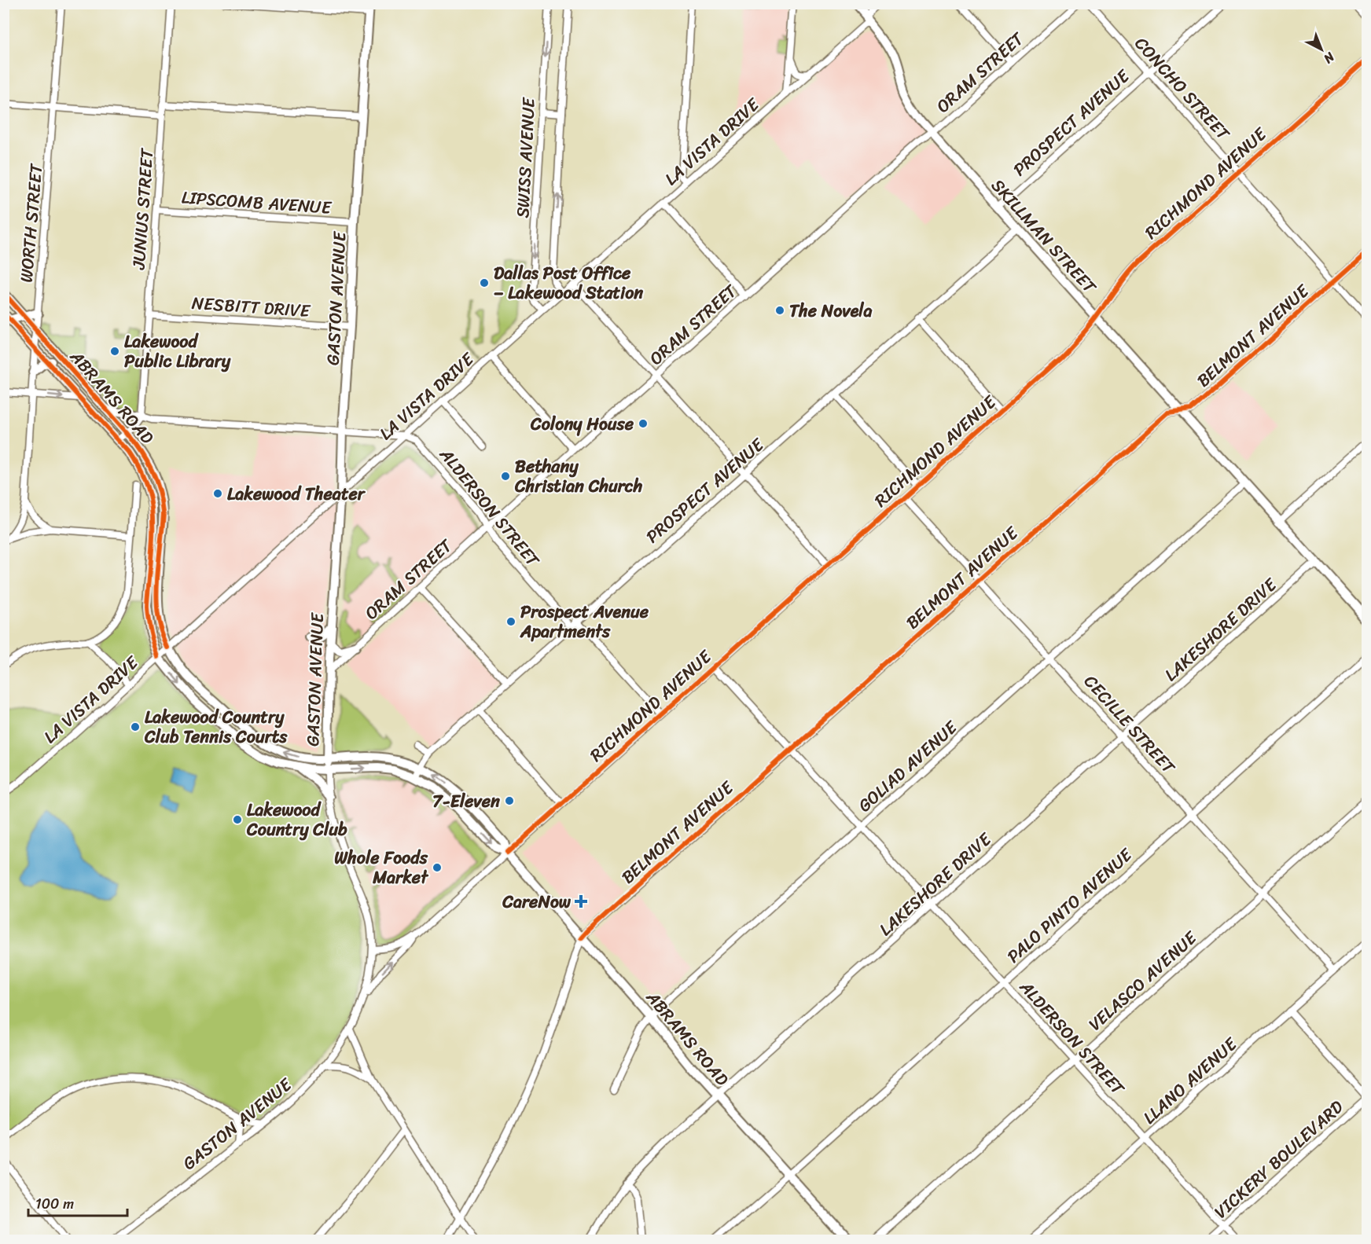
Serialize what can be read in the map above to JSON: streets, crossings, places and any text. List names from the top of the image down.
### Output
{
  "streets": {
    "main road": ["SKILLMAN STREET", "GASTON AVENUE", "ABRAMS ROAD"],
    "street": [
      "ORAM STREET",
      "CONCHO STREET",
      "PROSPECT AVENUE",
      "LA VISTA DRIVE",
      "SWISS AVENUE",
      "RICHMOND AVENUE",
      "LIPSCOMB AVENUE",
      "JUNIUS STREET",
      "WORTH STREET",
      "NESBITT DRIVE",
      "BELMONT AVENUE",
      "ALDERSON STREET",
      "LAKESHORE DRIVE",
      "CECILLE STREET",
      "GOLIAD AVENUE",
      "PALO PINTO AVENUE",
      "VELASCO AVENUE",
      "LLANO AVENUE",
      "VICKERY BOULEVARD"
    ]
  },
  "crossings": [
    ["ORAM STREET", "SKILLMAN STREET"],
    ["ORAM STREET", "GASTON AVENUE"],
    ["ORAM STREET", "ALDERSON STREET"],
    ["CONCHO STREET", "PROSPECT AVENUE"],
    ["CONCHO STREET", "RICHMOND AVENUE"],
    ["CONCHO STREET", "BELMONT AVENUE"],
    ["PROSPECT AVENUE", "SKILLMAN STREET"],
    ["PROSPECT AVENUE", "ABRAMS ROAD"],
    ["PROSPECT AVENUE", "ALDERSON STREET"],
    ["LA VISTA DRIVE", "SWISS AVENUE"],
    ["LA VISTA DRIVE", "SKILLMAN STREET"],
    ["LA VISTA DRIVE", "GASTON AVENUE"],
    ["LA VISTA DRIVE", "ABRAMS ROAD"],
    ["LA VISTA DRIVE", "ALDERSON STREET"],
    ["RICHMOND AVENUE", "SKILLMAN STREET"],
    ["RICHMOND AVENUE", "GASTON AVENUE"],
    ["RICHMOND AVENUE", "ABRAMS ROAD"],
    ["RICHMOND AVENUE", "ALDERSON STREET"],
    ["RICHMOND AVENUE", "CECILLE STREET"],
    ["LIPSCOMB AVENUE", "JUNIUS STREET"],
    ["LIPSCOMB AVENUE", "GASTON AVENUE"],
    ["JUNIUS STREET", "NESBITT DRIVE"],
    ["JUNIUS STREET", "ALDERSON STREET"],
    ["WORTH STREET", "ABRAMS ROAD"],
    ["SKILLMAN STREET", "BELMONT AVENUE"],
    ["SKILLMAN STREET", "LAKESHORE DRIVE"],
    ["SKILLMAN STREET", "GOLIAD AVENUE"],
    ["GASTON AVENUE", "NESBITT DRIVE"],
    ["GASTON AVENUE", "ABRAMS ROAD"],
    ["GASTON AVENUE", "ALDERSON STREET"],
    ["BELMONT AVENUE", "ABRAMS ROAD"],
    ["BELMONT AVENUE", "ALDERSON STREET"],
    ["BELMONT AVENUE", "CECILLE STREET"],
    ["ABRAMS ROAD", "LAKESHORE DRIVE"],
    ["ABRAMS ROAD", "GOLIAD AVENUE"],
    ["ABRAMS ROAD", "PALO PINTO AVENUE"],
    ["ALDERSON STREET", "LAKESHORE DRIVE"],
    ["ALDERSON STREET", "GOLIAD AVENUE"],
    ["ALDERSON STREET", "PALO PINTO AVENUE"],
    ["ALDERSON STREET", "VELASCO AVENUE"],
    ["ALDERSON STREET", "LLANO AVENUE"],
    ["ALDERSON STREET", "VICKERY BOULEVARD"],
    ["LAKESHORE DRIVE", "CECILLE STREET"],
    ["CECILLE STREET", "GOLIAD AVENUE"],
    ["CECILLE STREET", "PALO PINTO AVENUE"],
    ["CECILLE STREET", "VELASCO AVENUE"],
    ["CECILLE STREET", "LLANO AVENUE"]
  ],
  "places": {
    "other": [
      "Dallas Post Office – Lakewood Station",
      "The Novela",
      "Lakewood Public Library",
      "Colony House",
      "Bethany Christian Church",
      "Lakewood Theater",
      "Prospect Avenue Apartments",
      "Lakewood Country Club Tennis Courts",
      "7-Eleven",
      "Lakewood Country Club",
      "Whole Foods Market"
    ],
    "health": ["CareNow"]
  },
  "scale_bar": "100 m",
  "north": "bottom right"
}
